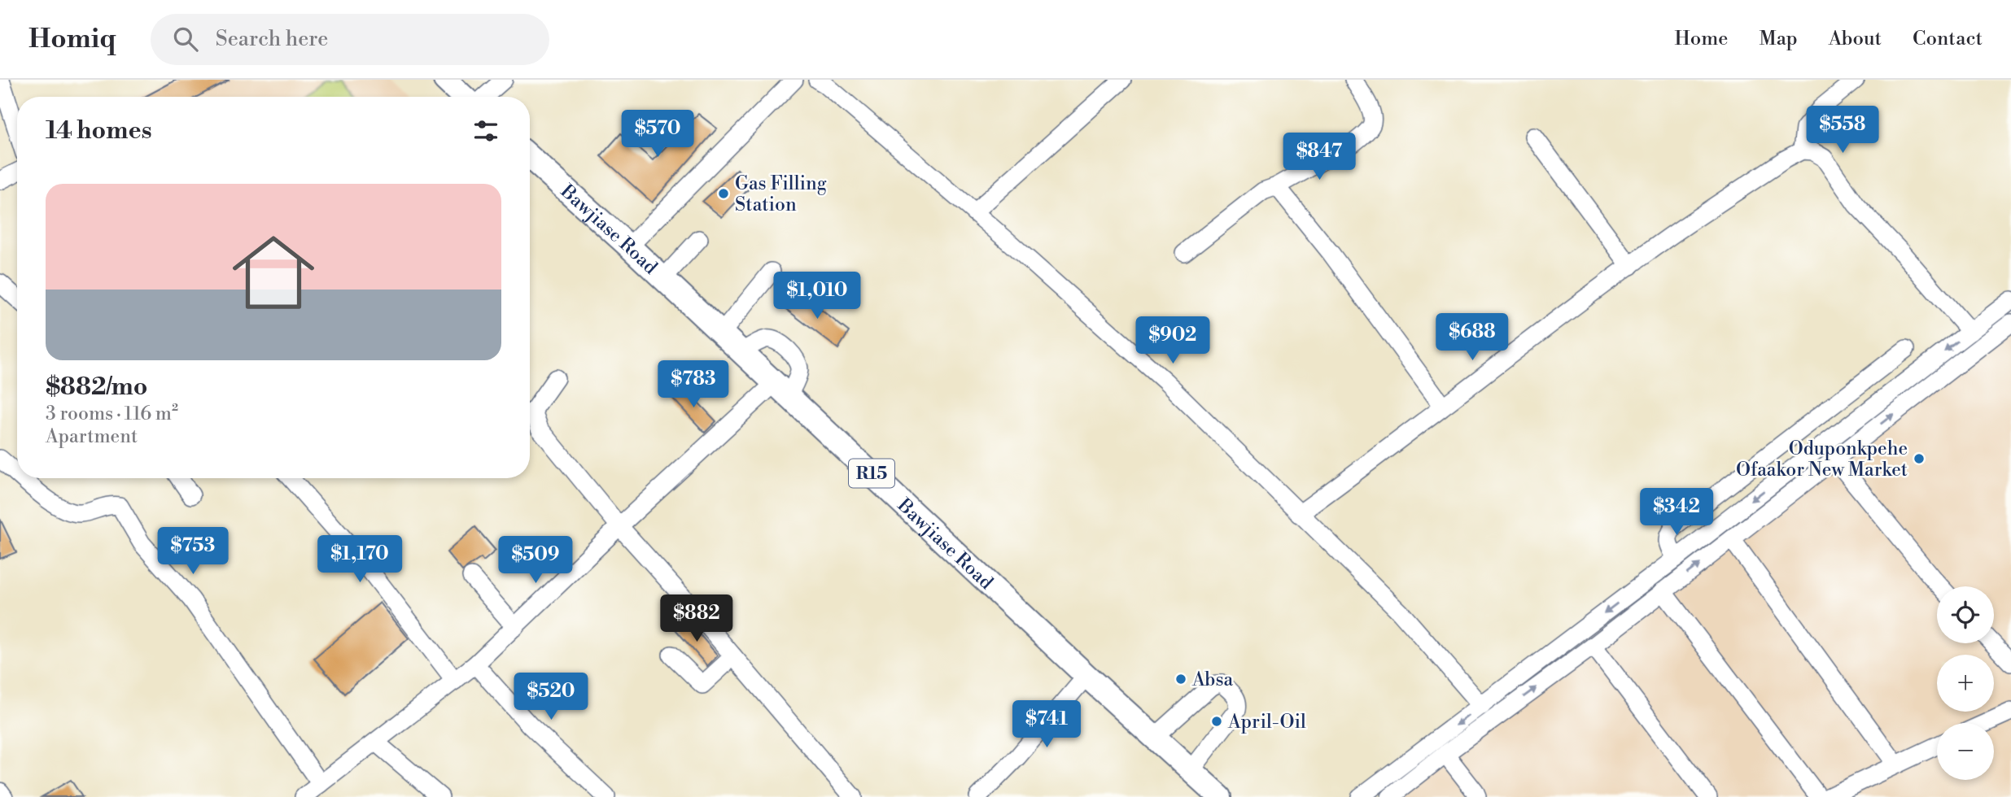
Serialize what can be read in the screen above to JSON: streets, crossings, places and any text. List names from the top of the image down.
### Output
{
  "streets": {
    "main road": ["Bawjiase Road", "R15"]
  },
  "places": [
    "Gas Filling Station",
    "Oduponkpehe Ofaakor New Market",
    "Absa",
    "April-Oil"
  ],
  "page": {
    "header": "Homiq",
    "search": "Search here",
    "nav": [
      "Home",
      "Map",
      "About",
      "Contact"
    ],
    "heading": "14 homes",
    "price": [
      "$558",
      "$570",
      "$847",
      "$1,010",
      "$688",
      "$902",
      "$783",
      "$342",
      "$753",
      "$1,170",
      "$509",
      "$882",
      "$520",
      "$741"
    ],
    "list": [
      {
        "name": "$882/mo",
        "note": "3 rooms · 116 m² · Apartment"
      }
    ],
    "map_buttons": ["+", "−"]
  }
}
